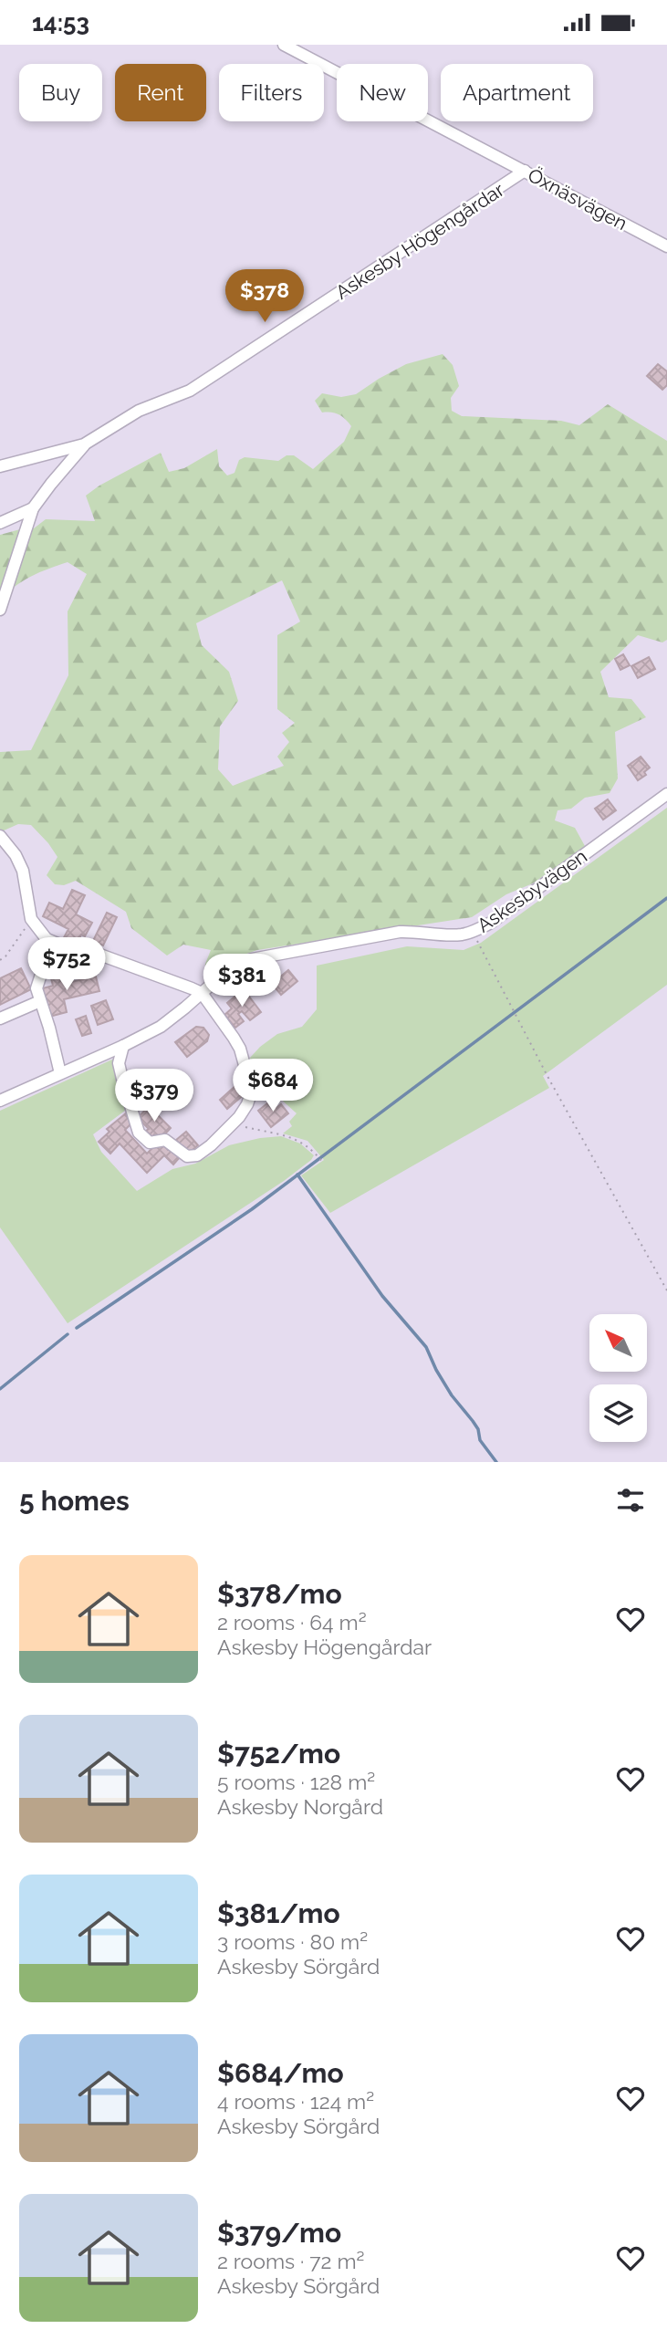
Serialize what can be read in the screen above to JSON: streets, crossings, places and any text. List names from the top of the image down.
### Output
{
  "streets": {
    "street": ["Öxnäsvägen", "Askesby Högengårdar", "Askesbyvägen"]
  },
  "crossings": [
    ["Öxnäsvägen", "Askesby Högengårdar"]
  ],
  "north": "top left",
  "page": {
    "status": "14:53",
    "chip": [
      "Buy",
      "Rent",
      "Filters",
      "New",
      "Apartment"
    ],
    "price": [
      "$378",
      "$752",
      "$381",
      "$684",
      "$379"
    ],
    "heading": "5 homes",
    "list": [
      {
        "name": "$378/mo",
        "note": "2 rooms · 64 m² · Askesby Högengårdar"
      },
      {
        "name": "$752/mo",
        "note": "5 rooms · 128 m² · Askesby Norgård"
      },
      {
        "name": "$381/mo",
        "note": "3 rooms · 80 m² · Askesby Sörgård"
      },
      {
        "name": "$684/mo",
        "note": "4 rooms · 124 m² · Askesby Sörgård"
      },
      {
        "name": "$379/mo",
        "note": "2 rooms · 72 m² · Askesby Sörgård"
      }
    ]
  }
}
